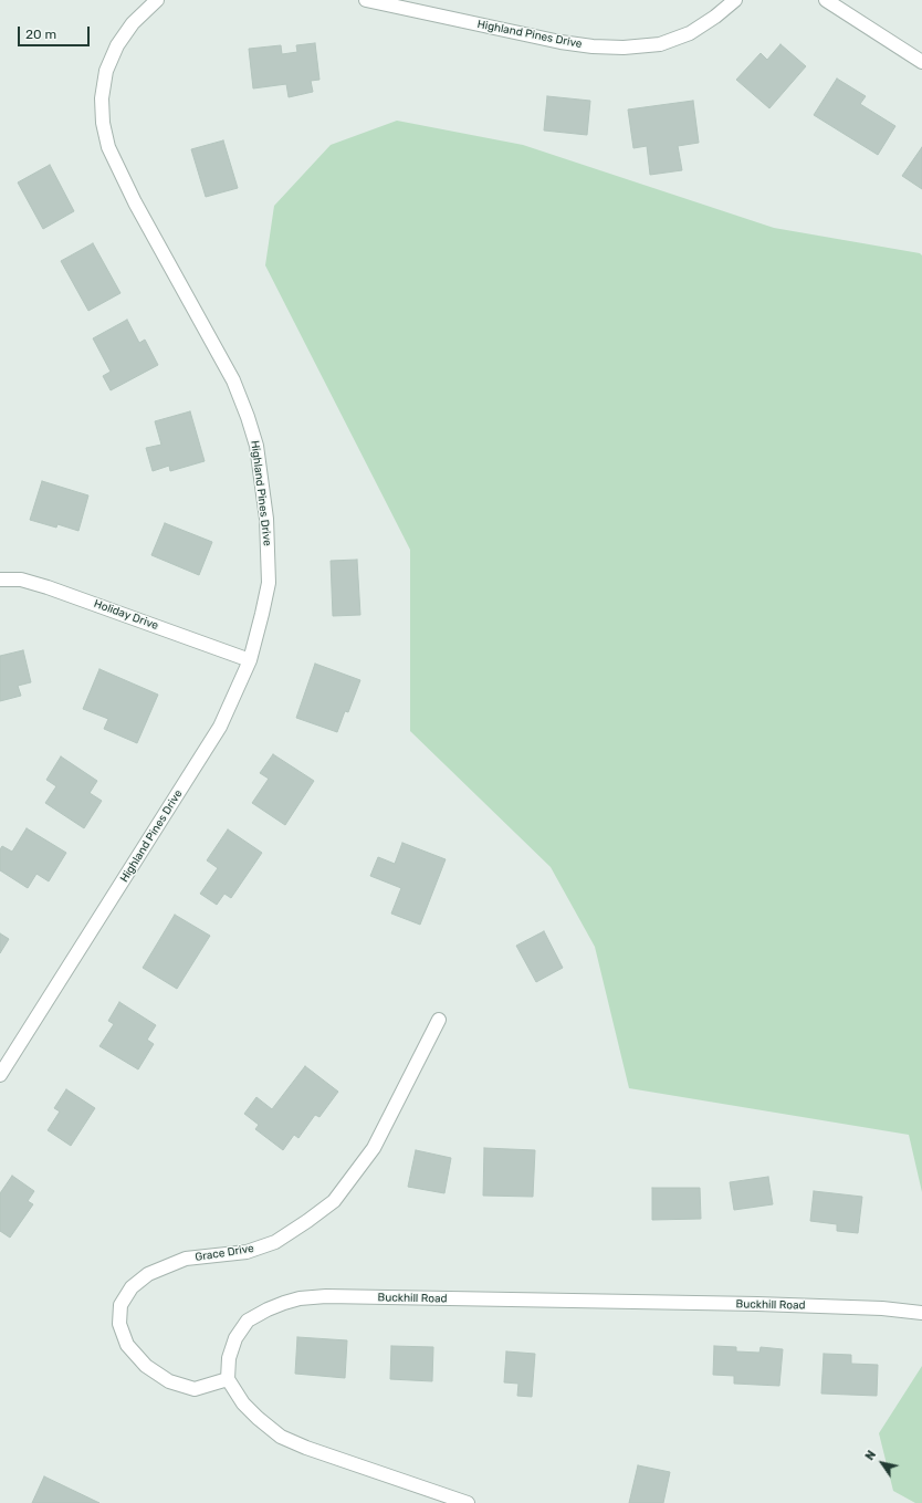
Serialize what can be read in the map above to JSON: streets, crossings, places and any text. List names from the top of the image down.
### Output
{
  "streets": {
    "street": [
      "Highland Pines Drive",
      "Holiday Drive",
      "Grace Drive",
      "Buckhill Road"
    ]
  },
  "crossings": [
    ["Highland Pines Drive", "Holiday Drive"],
    ["Grace Drive", "Buckhill Road"]
  ],
  "scale_bar": "20 m",
  "north": "top left"
}
